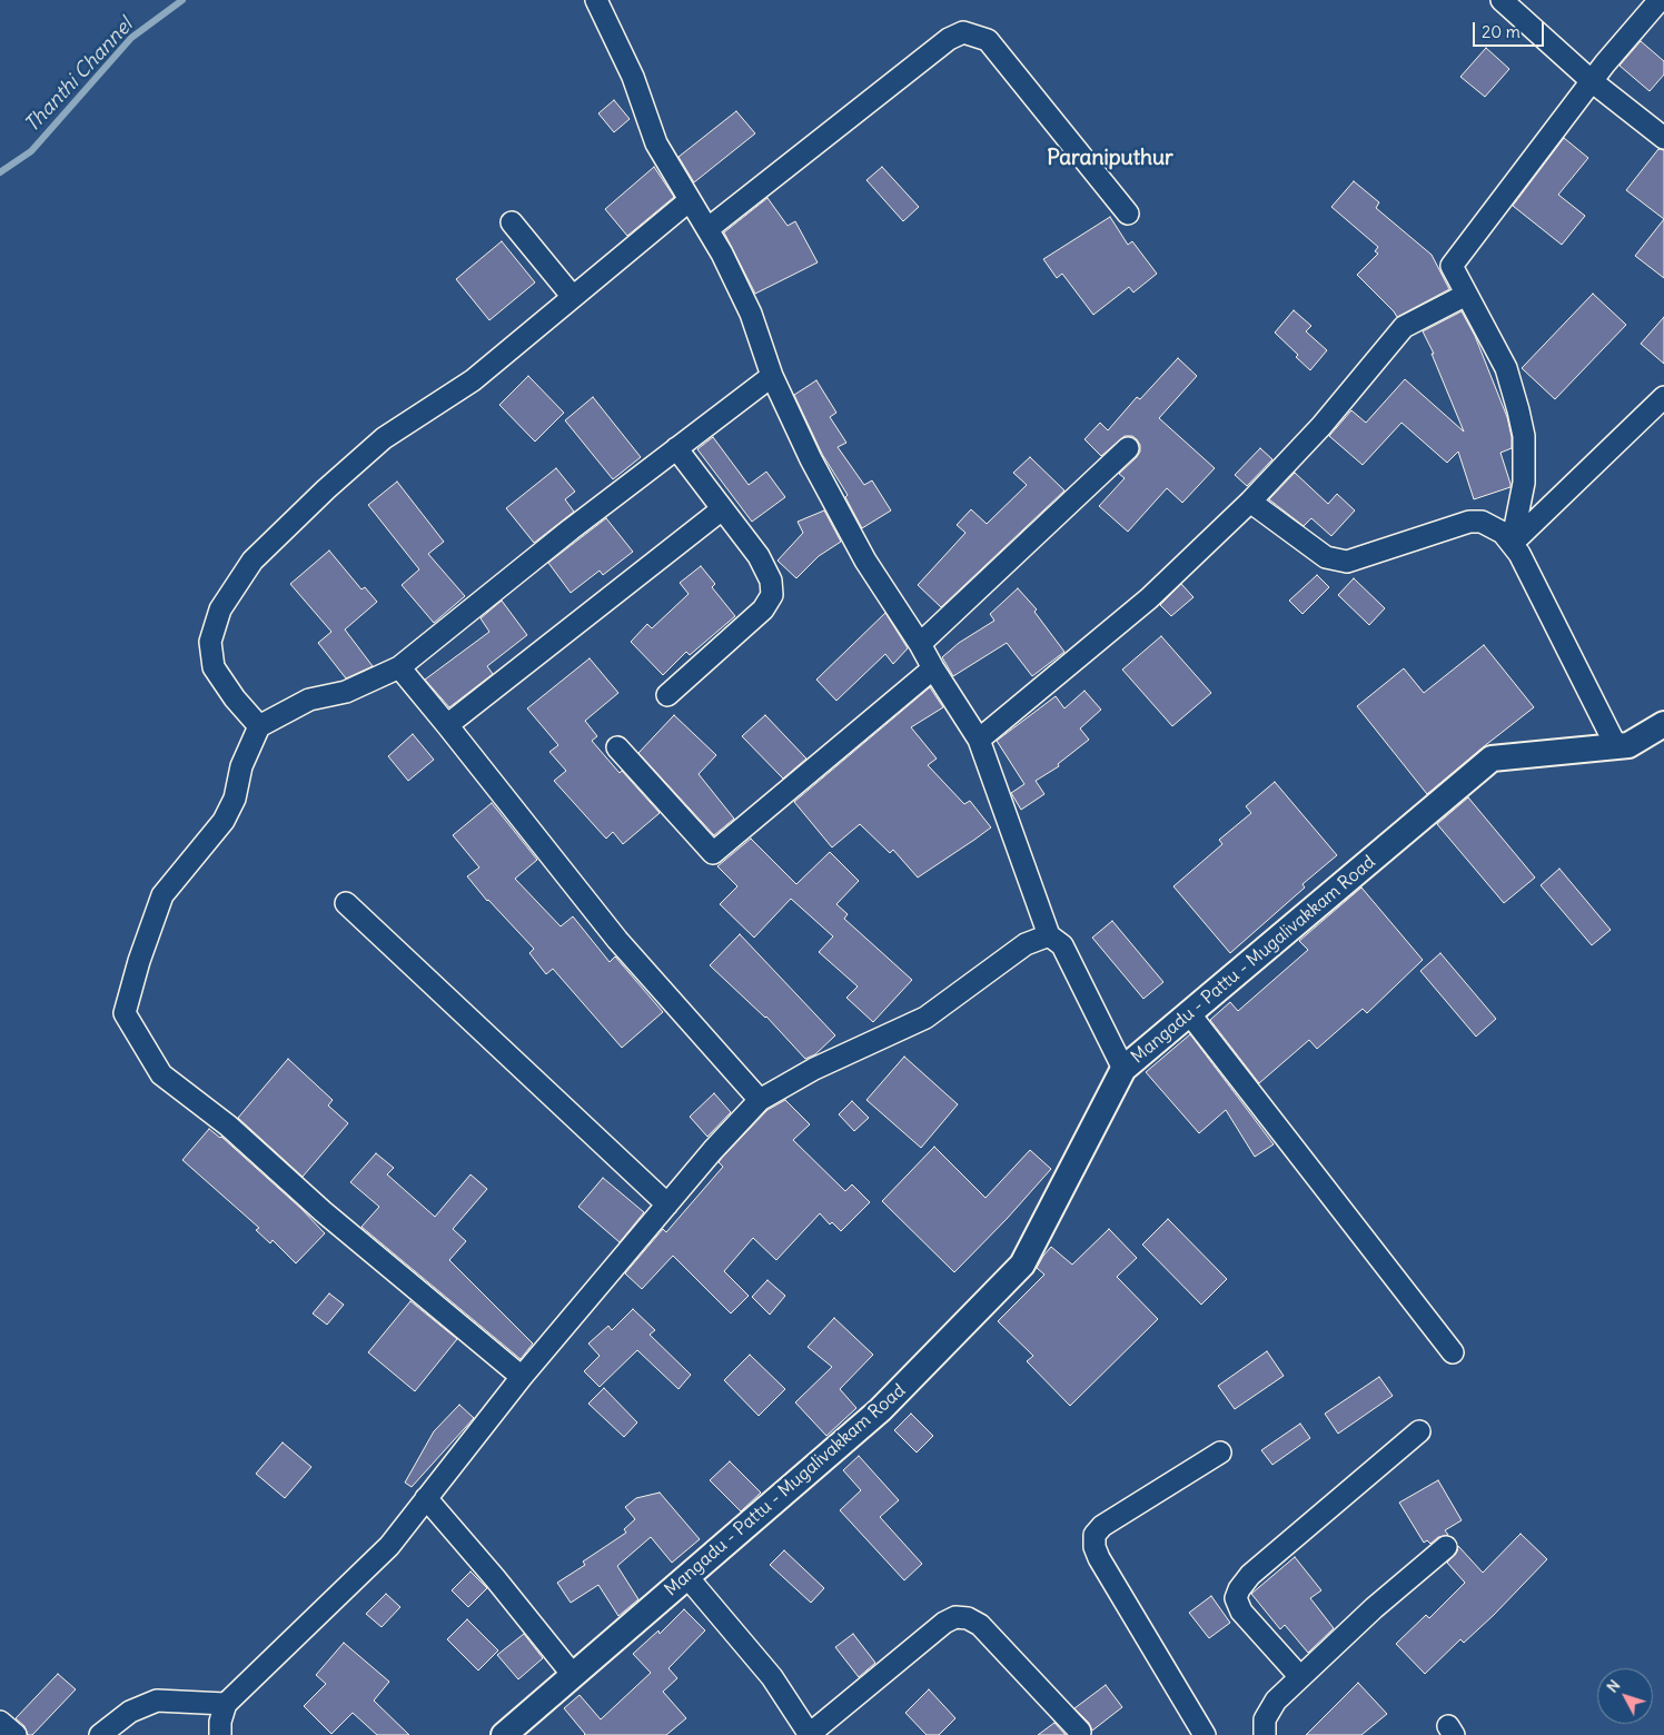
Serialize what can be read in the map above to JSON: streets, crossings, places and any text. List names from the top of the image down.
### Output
{
  "streets": {
    "street": ["Mangadu - Pattu - Mugalivakkam Road"]
  },
  "districts": ["Paraniputhur"],
  "water": ["Thanthi Channel"],
  "scale_bar": "20 m",
  "north": "top left"
}
